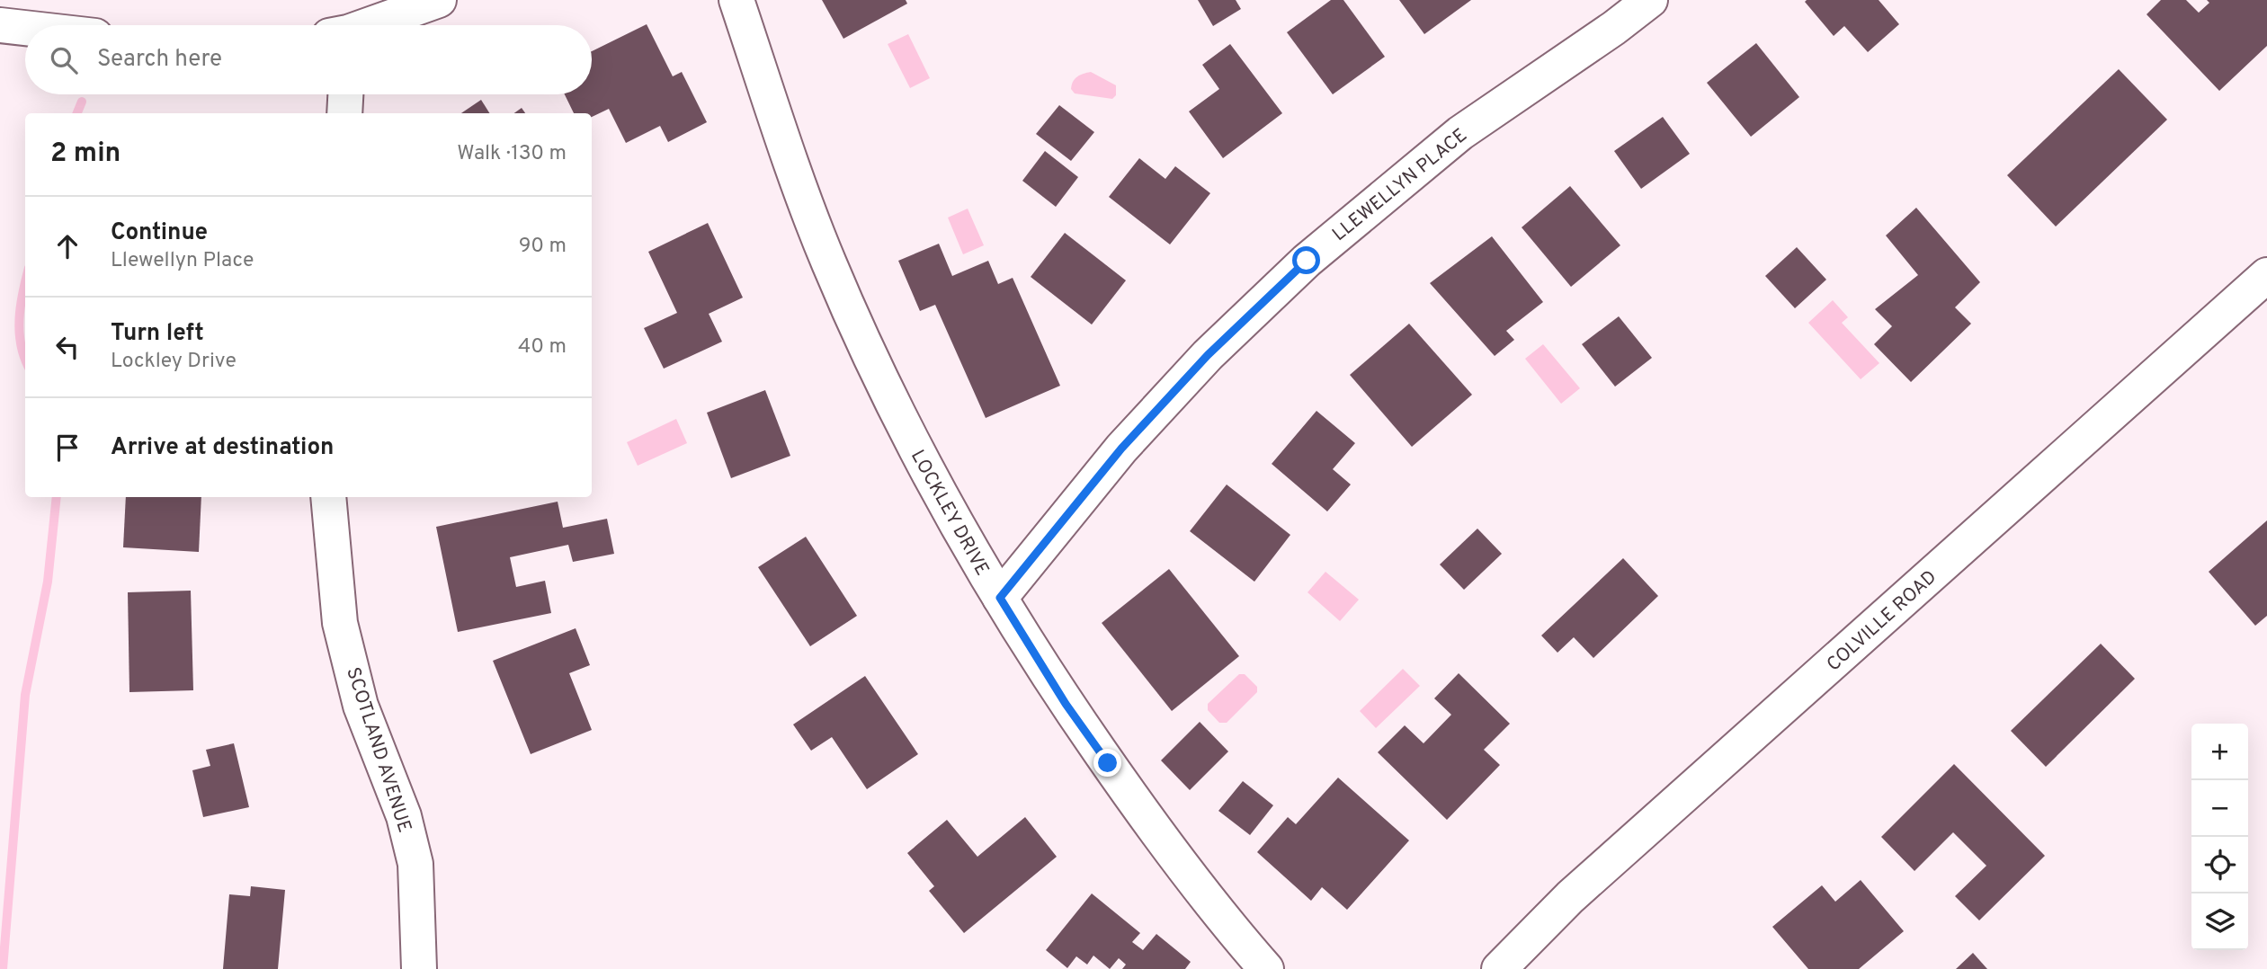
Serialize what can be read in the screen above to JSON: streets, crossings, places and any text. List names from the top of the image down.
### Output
{
  "streets": {
    "street": [
      "LLEWELLYN PLACE",
      "LOCKLEY DRIVE",
      "COLVILLE ROAD",
      "SCOTLAND AVENUE"
    ]
  },
  "crossings": [
    ["LLEWELLYN PLACE", "LOCKLEY DRIVE"]
  ],
  "page": {
    "search": "Search here",
    "heading": ["2 min", "Walk · 130 m"],
    "list": [
      ["Continue", "Llewellyn Place", "90 m"],
      ["Turn left", "Lockley Drive", "40 m"],
      "Arrive at destination"
    ],
    "map_buttons": ["+", "−"]
  }
}
